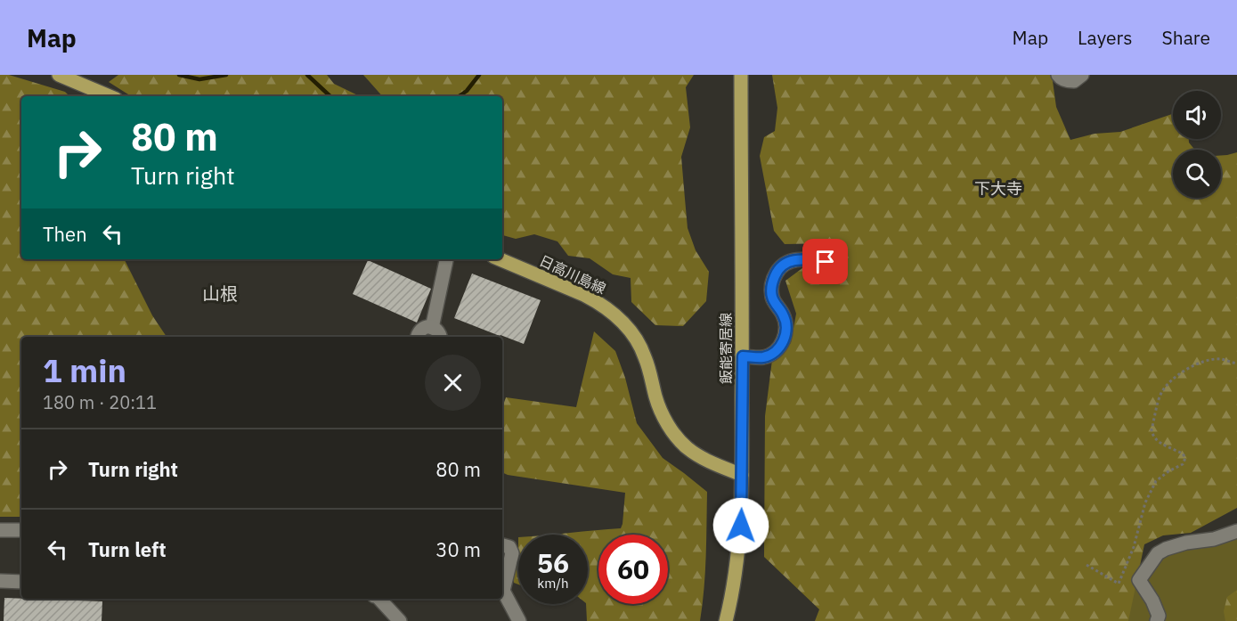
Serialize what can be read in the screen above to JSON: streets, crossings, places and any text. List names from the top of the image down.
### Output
{
  "streets": {
    "main road": ["日高川島線", "飯能寄居線"]
  },
  "crossings": [
    ["日高川島線", "飯能寄居線"]
  ],
  "districts": ["下大寺", "山根"],
  "page": {
    "header": "Map",
    "nav": ["Map", "Layers", "Share"],
    "turn": ["80 m", "Turn right"],
    "then": "Then",
    "heading": ["1 min", "180 m · 20:11"],
    "list": [
      {
        "name": "Turn right",
        "value": "80 m"
      },
      {
        "name": "Turn left",
        "value": "30 m"
      }
    ],
    "speed": "56 km/h",
    "limit": "60"
  }
}
